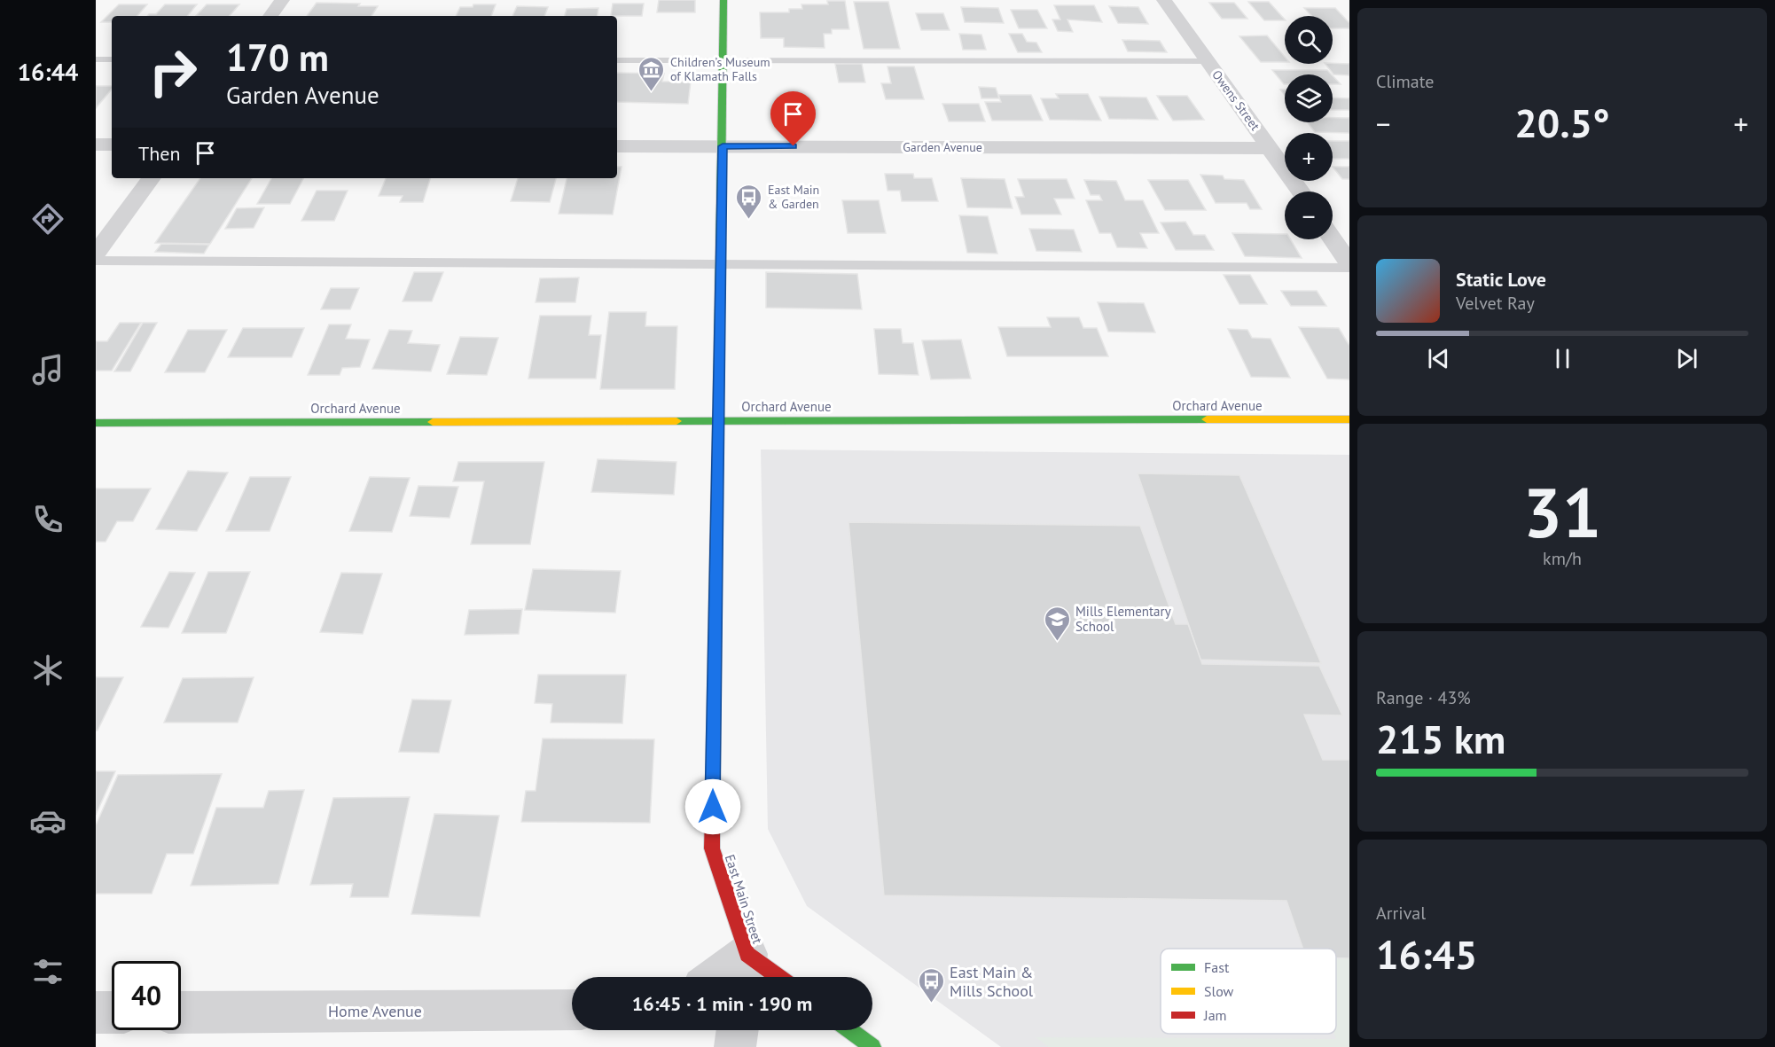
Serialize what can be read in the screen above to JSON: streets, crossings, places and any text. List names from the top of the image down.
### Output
{
  "streets": {
    "street": [
      "Owens Street",
      "Garden Avenue",
      "Orchard Avenue",
      "East Main Street",
      "Home Avenue"
    ]
  },
  "crossings": [
    ["Owens Street", "Garden Avenue"],
    ["Garden Avenue", "East Main Street"],
    ["Orchard Avenue", "East Main Street"]
  ],
  "places": {
    "museum": ["Children’s Museum of Klamath Falls"],
    "bus stop": ["East Main & Garden", "East Main & Mills School"],
    "school or university": ["Mills Elementary School"]
  },
  "legend": ["Fast", "Slow", "Jam"],
  "page": {
    "tabs": "16:44",
    "tile": [
      "Climate",
      ["31", "km/h"],
      ["Range · 43%", "215 km"],
      ["Arrival", "16:45"]
    ],
    "map_buttons": ["+", "−"],
    "turn": ["170 m", "Garden Avenue"],
    "heat": ["−", "20.5°", "+"],
    "then": "Then",
    "song": ["Static Love", "Velvet Ray"],
    "limit": "40",
    "trip": "16:45 · 1 min · 190 m"
  }
}
